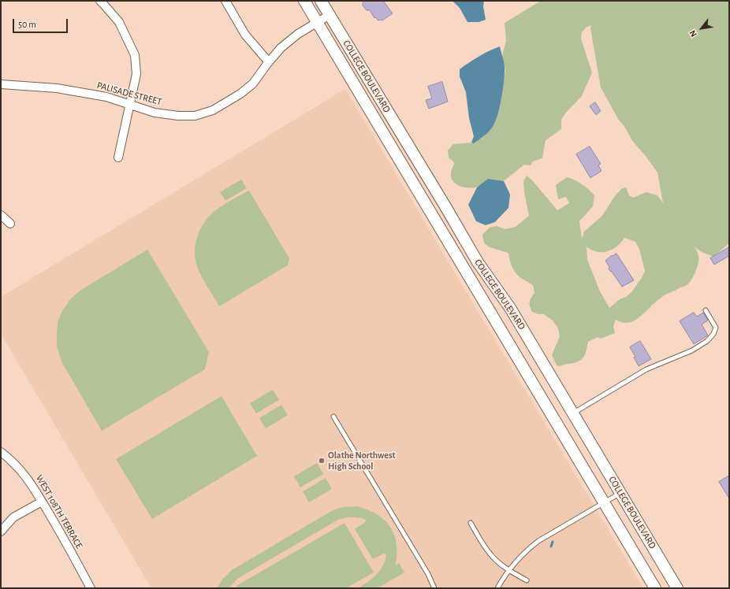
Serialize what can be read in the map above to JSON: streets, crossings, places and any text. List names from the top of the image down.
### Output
{
  "streets": {
    "main road": ["COLLEGE BOULEVARD"],
    "street": ["PALISADE STREET", "WEST 108TH TERRACE"]
  },
  "crossings": [
    ["COLLEGE BOULEVARD", "PALISADE STREET"]
  ],
  "places": ["Olathe Northwest High School"],
  "scale_bar": "50 m",
  "north": "bottom left"
}
